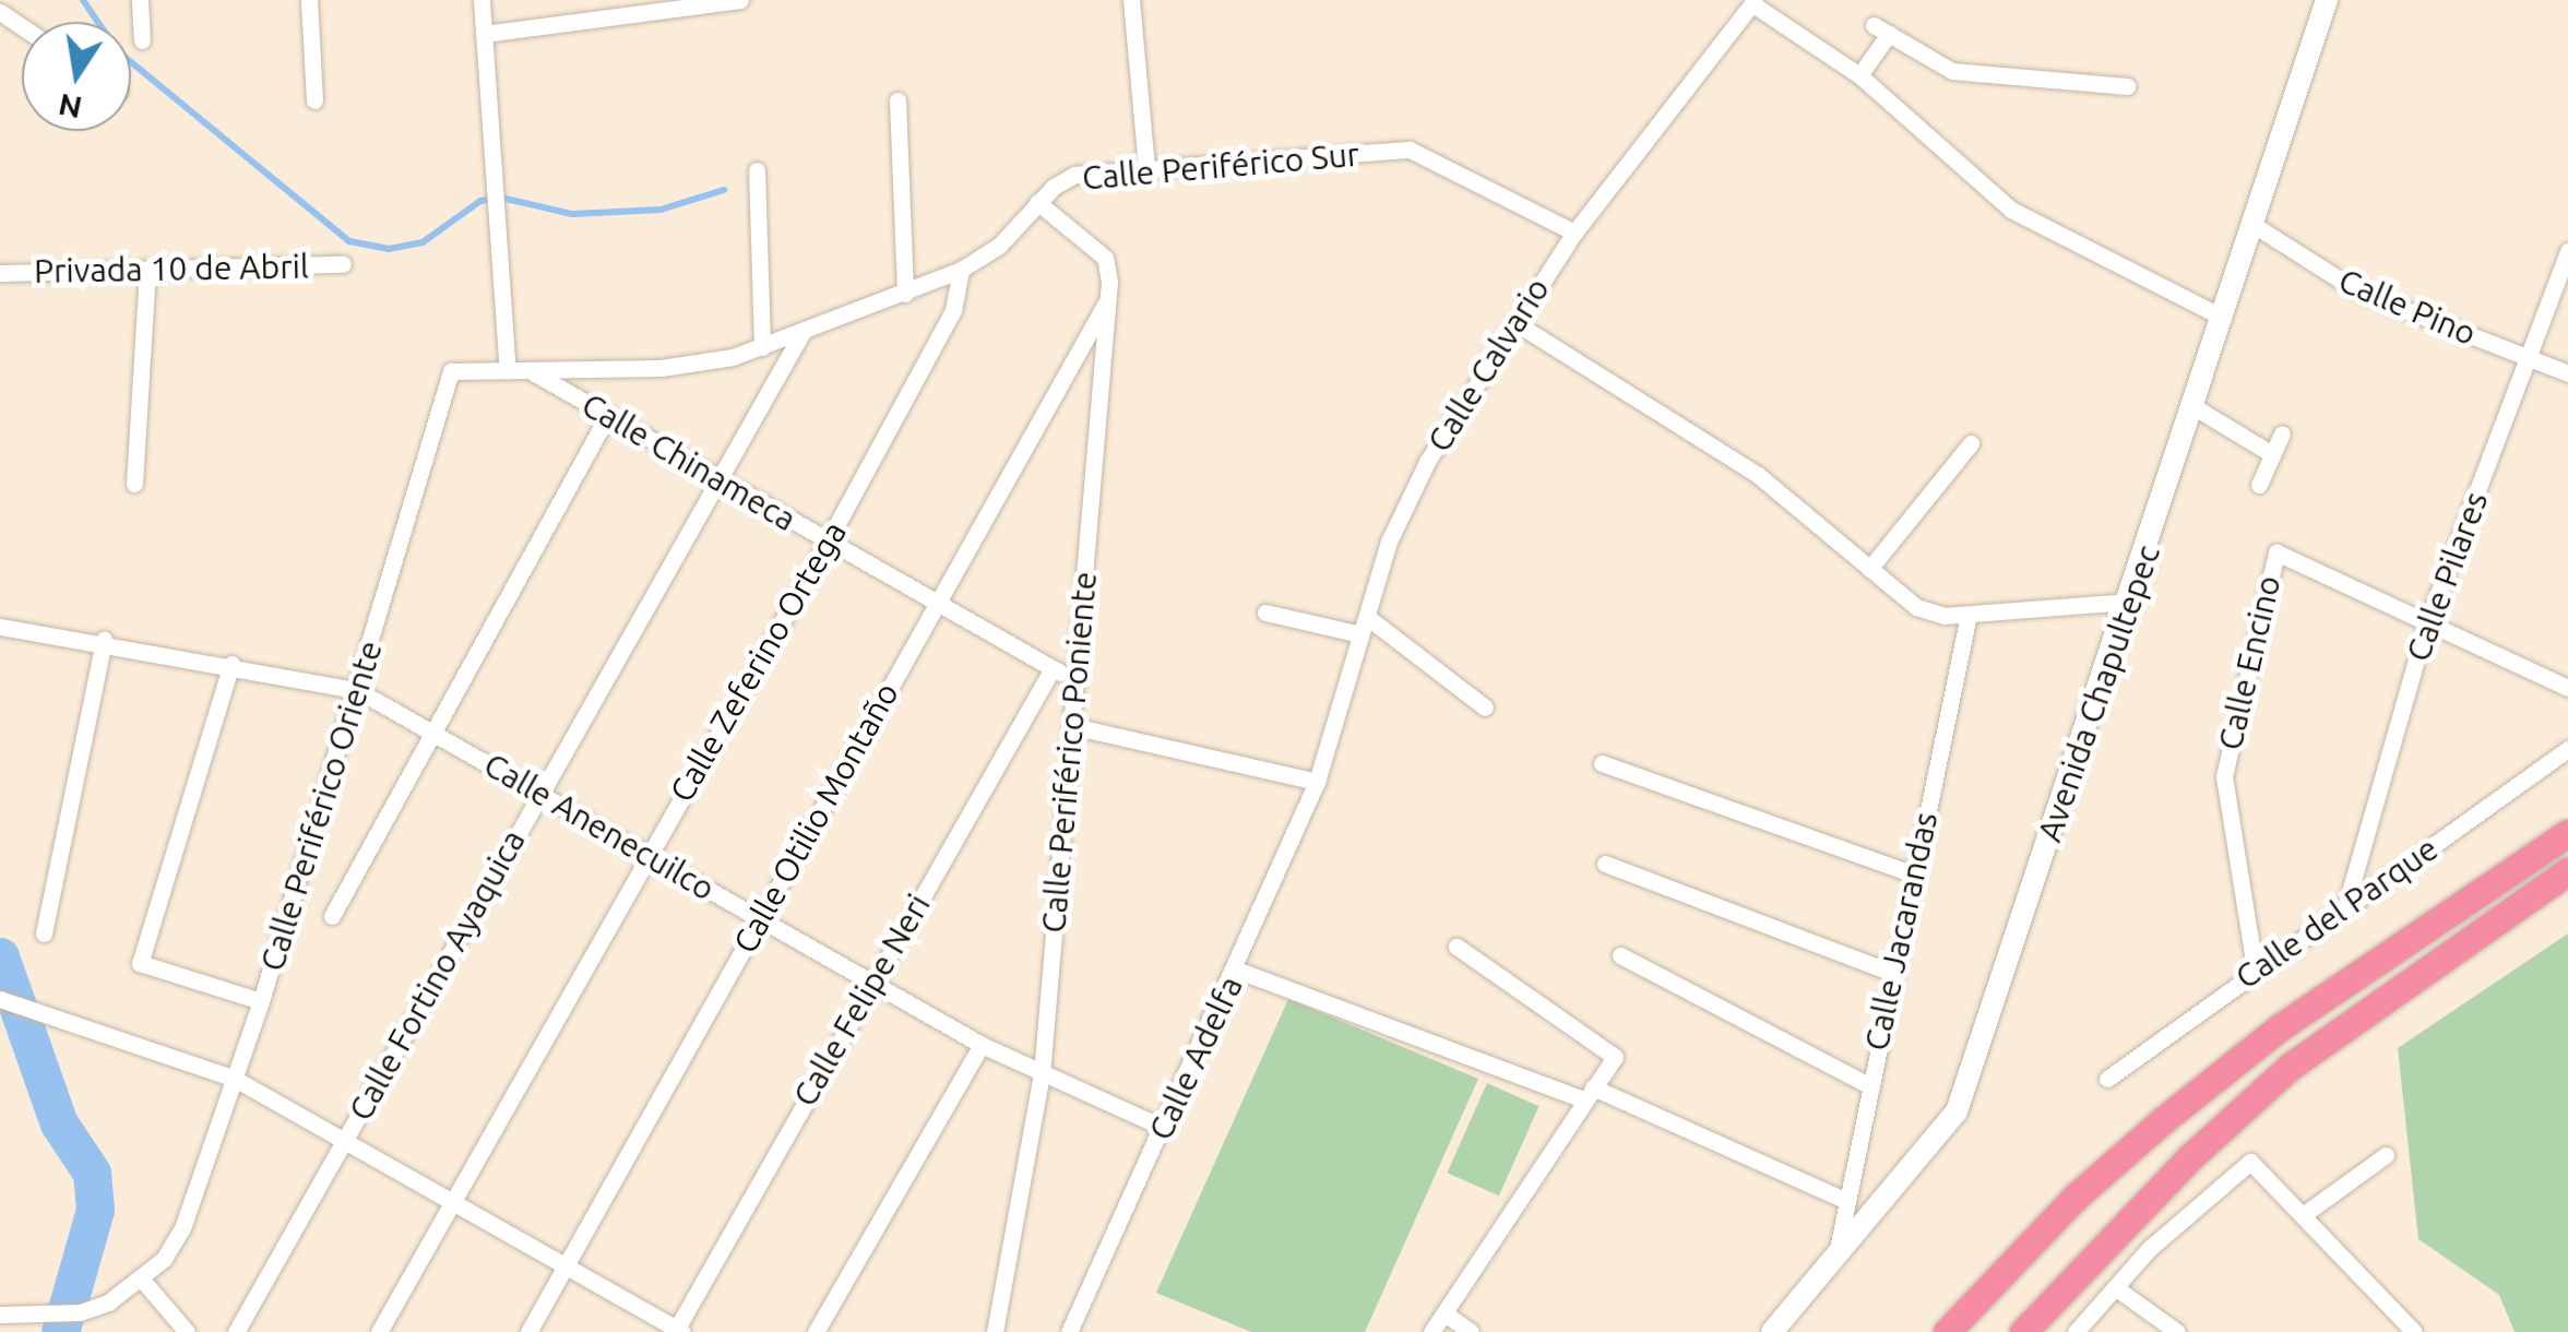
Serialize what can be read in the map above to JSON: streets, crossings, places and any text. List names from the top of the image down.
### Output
{
  "streets": {
    "street": [
      "Calle Periférico Sur",
      "Privada 10 de Abril",
      "Calle Pino",
      "Calle Calvario",
      "Calle Chinameca",
      "Calle Pilares",
      "Calle Zeferino Ortega",
      "Calle Encino",
      "Avenida Chapultepec",
      "Calle Periférico Poniente",
      "Calle Periférico Oriente",
      "Calle Otilio Montaño",
      "Calle Anenecuilco",
      "Calle del Parque",
      "Calle Jacarandas",
      "Calle Fortino Ayaquica",
      "Calle Felipe Neri",
      "Calle Adelfa"
    ]
  },
  "crossings": [
    ["Calle Periférico Sur", "Calle Calvario"],
    ["Calle Periférico Sur", "Calle Chinameca"],
    ["Calle Periférico Sur", "Calle Zeferino Ortega"],
    ["Calle Periférico Sur", "Calle Periférico Poniente"],
    ["Calle Periférico Sur", "Calle Periférico Oriente"],
    ["Calle Periférico Sur", "Calle Fortino Ayaquica"],
    ["Calle Pino", "Calle Pilares"],
    ["Calle Pino", "Avenida Chapultepec"],
    ["Calle Calvario", "Calle Adelfa"],
    ["Calle Chinameca", "Calle Zeferino Ortega"],
    ["Calle Chinameca", "Calle Periférico Poniente"],
    ["Calle Chinameca", "Calle Otilio Montaño"],
    ["Calle Chinameca", "Calle Fortino Ayaquica"],
    ["Calle Chinameca", "Calle Felipe Neri"],
    ["Calle Pilares", "Calle Encino"],
    ["Calle Pilares", "Calle del Parque"],
    ["Calle Zeferino Ortega", "Calle Anenecuilco"],
    ["Calle Encino", "Calle del Parque"],
    ["Avenida Chapultepec", "Calle Jacarandas"],
    ["Calle Periférico Poniente", "Calle Otilio Montaño"],
    ["Calle Periférico Poniente", "Calle Anenecuilco"],
    ["Calle Periférico Oriente", "Calle Anenecuilco"],
    ["Calle Otilio Montaño", "Calle Anenecuilco"],
    ["Calle Anenecuilco", "Calle Fortino Ayaquica"],
    ["Calle Anenecuilco", "Calle Felipe Neri"],
    ["Calle Anenecuilco", "Calle Adelfa"]
  ],
  "north": "bottom"
}
